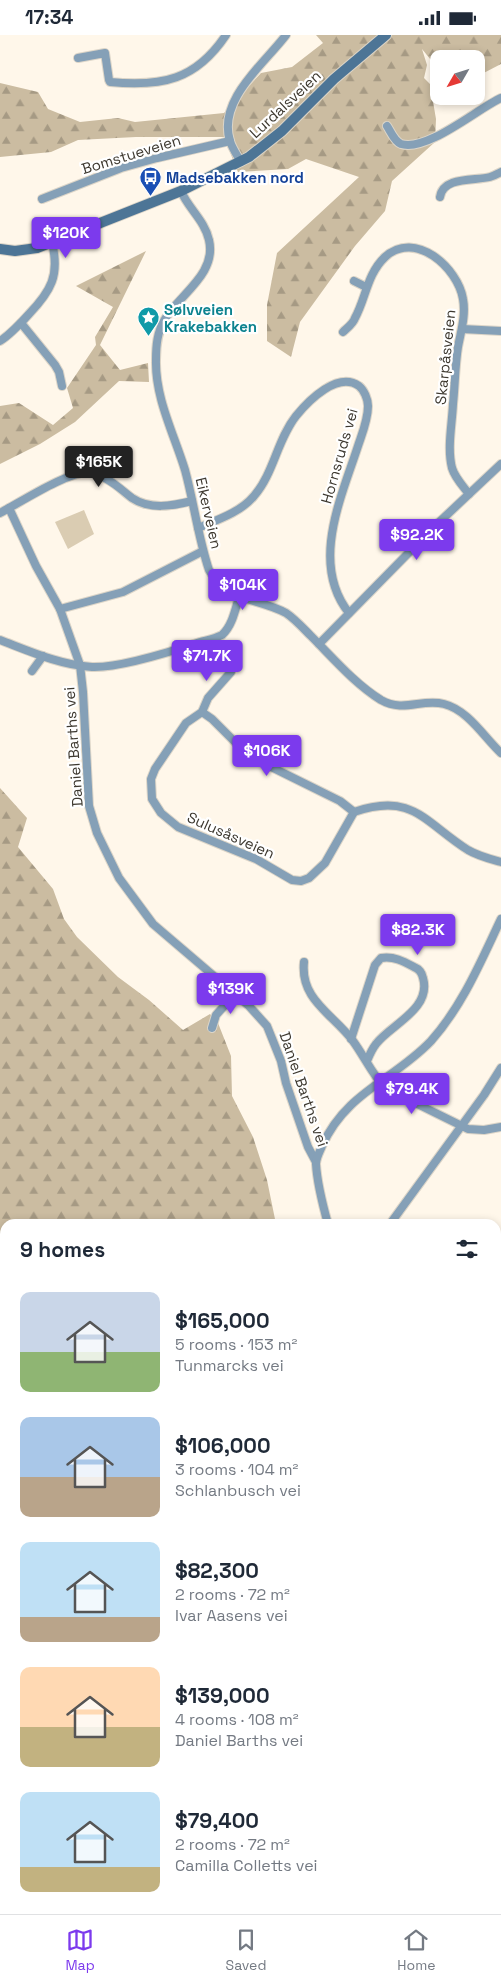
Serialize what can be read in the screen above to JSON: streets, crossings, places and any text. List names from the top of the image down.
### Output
{
  "streets": {
    "main road": ["Lurdalsveien"],
    "street": [
      "Bomstueveien",
      "Skarpåsveien",
      "Hornsruds vei",
      "Eikerveien",
      "Daniel Barths vei",
      "Sulusåsveien"
    ]
  },
  "crossings": [
    ["Lurdalsveien", "Eikerveien"],
    ["Hornsruds vei", "Eikerveien"]
  ],
  "places": {
    "bus stop": ["Madsebakken nord"],
    "place": ["Sølvveien Krakebakken"]
  },
  "north": "bottom left",
  "page": {
    "status": "17:34",
    "price": [
      "$120K",
      "$165K",
      "$92.2K",
      "$104K",
      "$71.7K",
      "$106K",
      "$82.3K",
      "$139K",
      "$79.4K"
    ],
    "heading": "9 homes",
    "list": [
      {
        "name": "$165,000",
        "note": "5 rooms · 153 m² · Tunmarcks vei"
      },
      {
        "name": "$106,000",
        "note": "3 rooms · 104 m² · Schlanbusch vei"
      },
      {
        "name": "$82,300",
        "note": "2 rooms · 72 m² · Ivar Aasens vei"
      },
      {
        "name": "$139,000",
        "note": "4 rooms · 108 m² · Daniel Barths vei"
      },
      {
        "name": "$79,400",
        "note": "2 rooms · 72 m² · Camilla Colletts vei"
      }
    ],
    "tabs": ["Map", "Saved", "Home"]
  }
}
